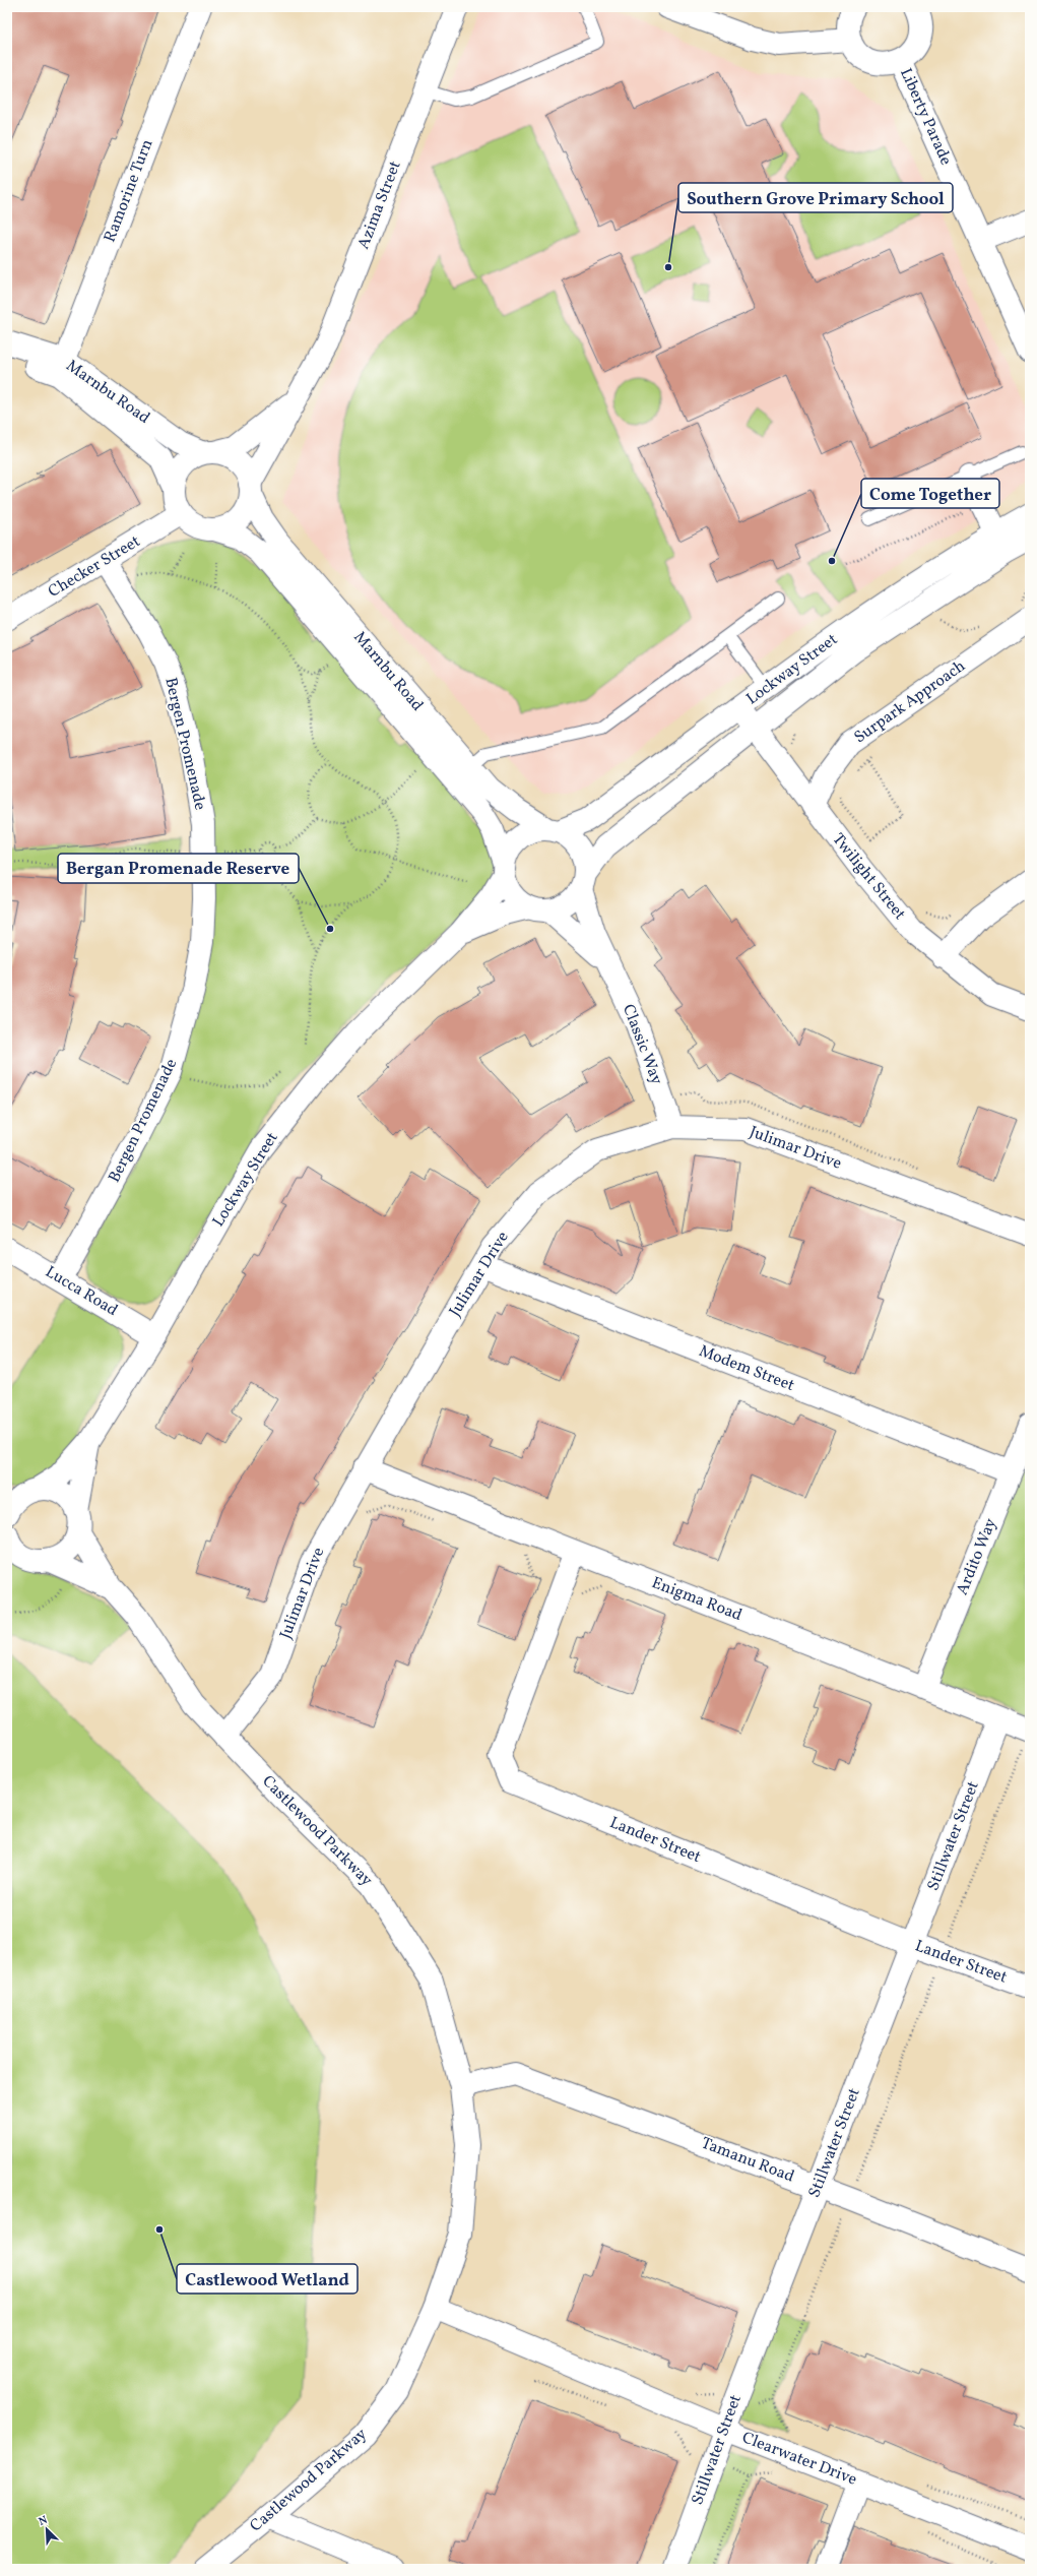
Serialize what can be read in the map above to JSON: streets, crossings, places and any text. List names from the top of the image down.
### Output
{
  "streets": {
    "street": [
      "Liberty Parade",
      "Ramorine Turn",
      "Azima Street",
      "Marnbu Road",
      "Checker Street",
      "Lockway Street",
      "Surpark Approach",
      "Bergen Promenade",
      "Twilight Street",
      "Classic Way",
      "Julimar Drive",
      "Lucca Road",
      "Modem Street",
      "Ardito Way",
      "Enigma Road",
      "Castlewood Parkway",
      "Stillwater Street",
      "Lander Street",
      "Tamanu Road",
      "Clearwater Drive"
    ]
  },
  "crossings": [
    ["Ramorine Turn", "Marnbu Road"],
    ["Azima Street", "Marnbu Road"],
    ["Azima Street", "Checker Street"],
    ["Marnbu Road", "Checker Street"],
    ["Marnbu Road", "Lockway Street"],
    ["Marnbu Road", "Classic Way"],
    ["Checker Street", "Bergen Promenade"],
    ["Lockway Street", "Twilight Street"],
    ["Lockway Street", "Classic Way"],
    ["Lockway Street", "Lucca Road"],
    ["Lockway Street", "Castlewood Parkway"],
    ["Surpark Approach", "Twilight Street"],
    ["Bergen Promenade", "Lucca Road"],
    ["Classic Way", "Julimar Drive"],
    ["Julimar Drive", "Modem Street"],
    ["Julimar Drive", "Enigma Road"],
    ["Julimar Drive", "Castlewood Parkway"],
    ["Modem Street", "Ardito Way"],
    ["Ardito Way", "Enigma Road"],
    ["Enigma Road", "Stillwater Street"],
    ["Enigma Road", "Lander Street"],
    ["Castlewood Parkway", "Tamanu Road"],
    ["Castlewood Parkway", "Clearwater Drive"],
    ["Stillwater Street", "Lander Street"],
    ["Stillwater Street", "Tamanu Road"],
    ["Stillwater Street", "Clearwater Drive"]
  ],
  "places": [
    "Southern Grove Primary School",
    "Come Together",
    "Bergan Promenade Reserve",
    "Castlewood Wetland"
  ],
  "north": "top left"
}
